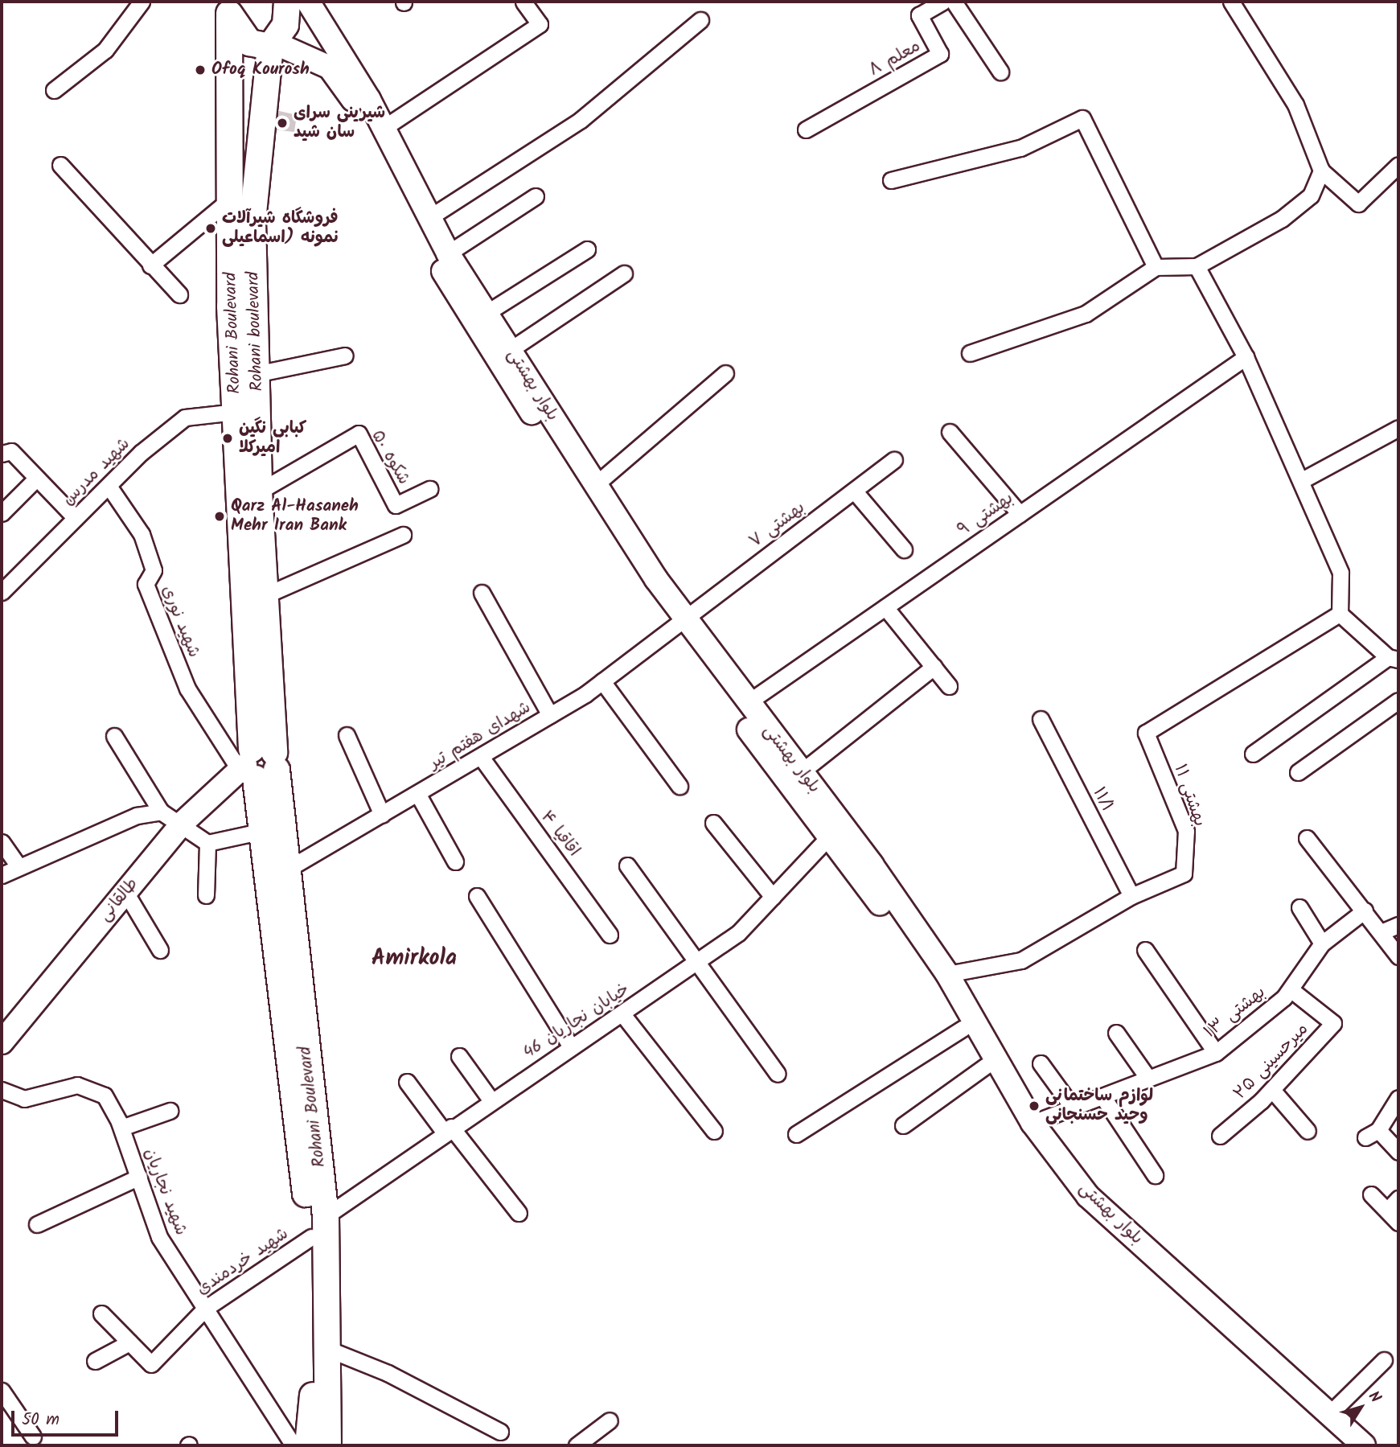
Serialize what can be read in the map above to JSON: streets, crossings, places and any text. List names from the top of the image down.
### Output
{
  "streets": {
    "main road": [
      "Rohani boulevard",
      "Rohani Boulevard",
      "بلوار بهشتی",
      "طالقانی"
    ],
    "street": [
      "معلم ۸",
      "شکوه ۵۰",
      "شهید مدرس",
      "بهشتی ۹",
      "بهشتی ۷",
      "شهید نوری",
      "شهدای هفتم تیر",
      "بهشتی ۱۱",
      "۱۱/۱",
      "اقاقیا ۴",
      "بهشتی ۱۳",
      "خیابان نجاریان 46",
      "میرحسینی ۲۵",
      "شهید نجاریان",
      "شهید خردمندی"
    ]
  },
  "crossings": [
    ["Rohani boulevard", "Rohani Boulevard"],
    ["Rohani boulevard", "بلوار بهشتی"],
    ["Rohani boulevard", "شکوه ۵۰"],
    ["Rohani Boulevard", "شکوه ۵۰"],
    ["Rohani Boulevard", "شهید مدرس"],
    ["Rohani Boulevard", "شهید نوری"],
    ["Rohani Boulevard", "شهدای هفتم تیر"],
    ["Rohani Boulevard", "طالقانی"],
    ["Rohani Boulevard", "خیابان نجاریان 46"],
    ["Rohani Boulevard", "شهید خردمندی"],
    ["بلوار بهشتی", "بهشتی ۹"],
    ["بلوار بهشتی", "بهشتی ۷"],
    ["بلوار بهشتی", "شهدای هفتم تیر"],
    ["بلوار بهشتی", "بهشتی ۱۱"],
    ["بلوار بهشتی", "بهشتی ۱۳"],
    ["بلوار بهشتی", "خیابان نجاریان 46"],
    ["شهید مدرس", "شهید نوری"],
    ["بهشتی ۷", "شهدای هفتم تیر"],
    ["شهید نوری", "طالقانی"],
    ["شهدای هفتم تیر", "اقاقیا ۴"],
    ["بهشتی ۱۱", "۱۱/۱"],
    ["بهشتی ۱۳", "میرحسینی ۲۵"],
    ["شهید نجاریان", "شهید خردمندی"]
  ],
  "districts": ["Amirkola"],
  "places": [
    "Ofoq Kourosh",
    "شیرینی سرای سان شید",
    "فروشگاه شیرآلات نمونه (اسماعیلی",
    "کبابی نگین امیرکلا",
    "Qarz Al-Hasaneh Mehr Iran Bank",
    "لوازم ساختمانی وحید حسنجانی"
  ],
  "scale_bar": "50 m",
  "north": "top right"
}
